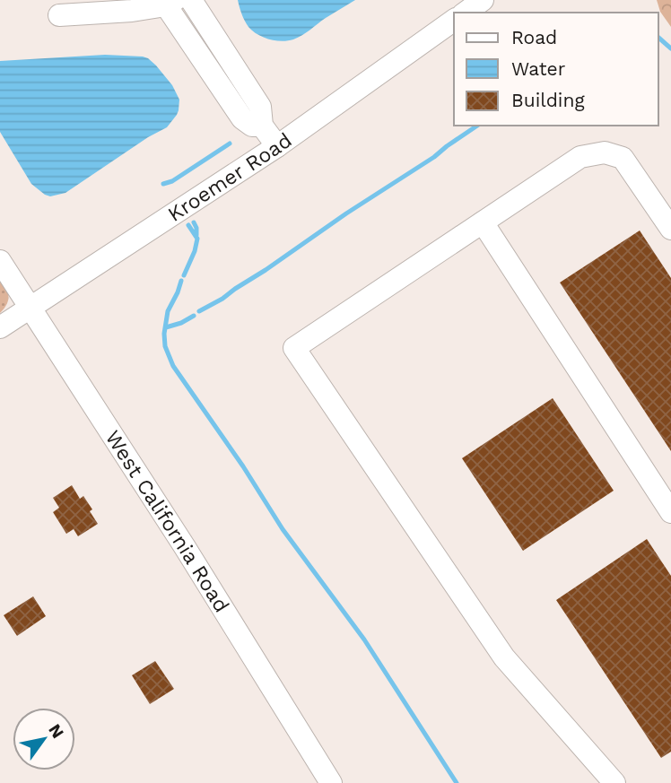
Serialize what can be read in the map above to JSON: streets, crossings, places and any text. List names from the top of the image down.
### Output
{
  "streets": {
    "street": ["Kroemer Road", "West California Road"]
  },
  "crossings": [
    ["Kroemer Road", "West California Road"]
  ],
  "legend": ["Road", "Water", "Building"],
  "north": "top right"
}
